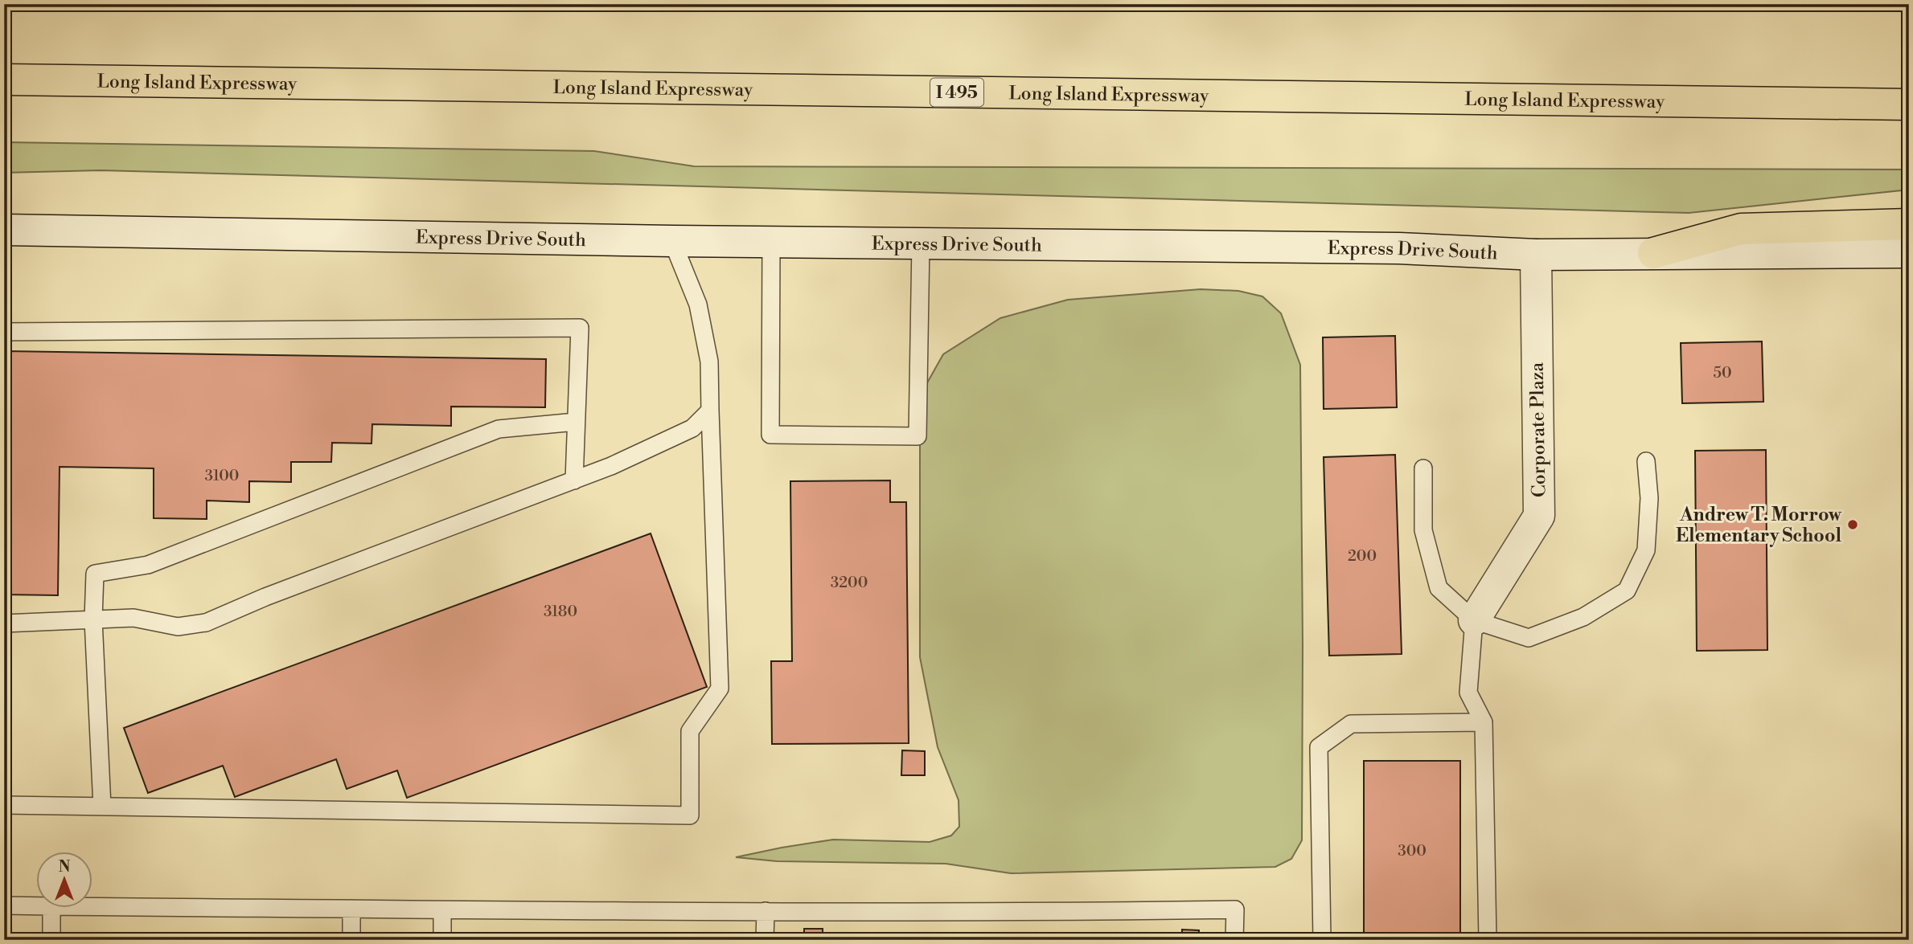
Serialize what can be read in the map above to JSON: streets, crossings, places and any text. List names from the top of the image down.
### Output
{
  "streets": {
    "highway": ["Long Island Expressway", "I 495"],
    "main road": ["Express Drive South", "Corporate Plaza"]
  },
  "crossings": [
    ["Express Drive South", "Corporate Plaza"]
  ],
  "places": ["Andrew T. Morrow Elementary School"],
  "house_numbers": [
    "50",
    "3100",
    "200",
    "3200",
    "3180",
    "300"
  ],
  "north": "top"
}
